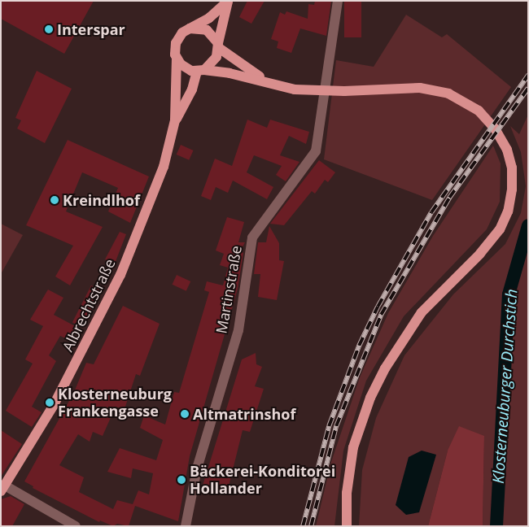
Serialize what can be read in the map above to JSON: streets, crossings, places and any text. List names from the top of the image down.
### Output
{
  "streets": {
    "main road": ["Albrechtstraße"],
    "street": ["Martinstraße"]
  },
  "water": ["Klosterneuburger Durchstich"],
  "places": [
    "Interspar",
    "Kreindlhof",
    "Klosterneuburg Frankengasse",
    "Altmatrinshof",
    "Bäckerei-Konditorei Hollander"
  ]
}
